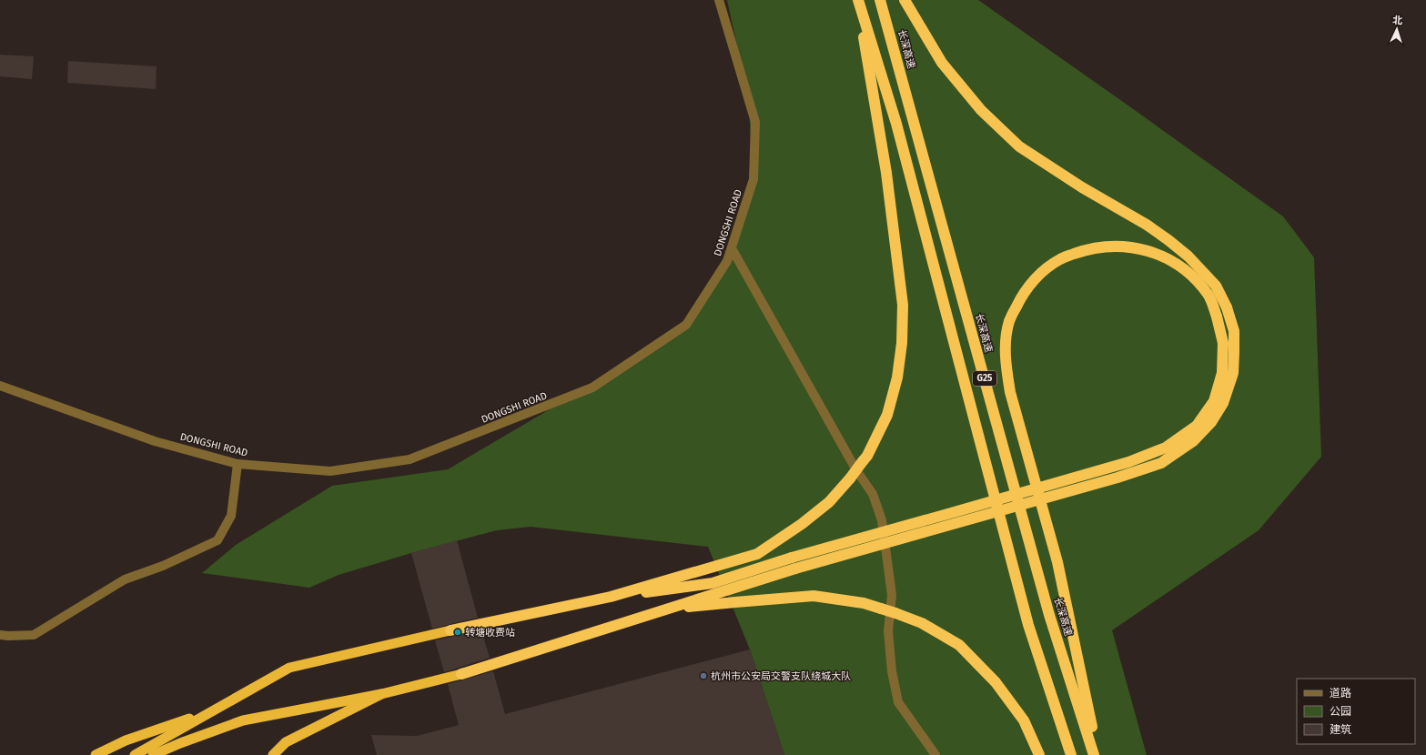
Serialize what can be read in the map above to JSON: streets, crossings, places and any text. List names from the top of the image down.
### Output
{
  "streets": {
    "highway": ["长深高速", "G25"],
    "street": ["DONGSHI ROAD"]
  },
  "places": ["转塘收费站", "杭州市公安局交警支队绕城大队"],
  "legend": ["道路", "公园", "建筑"],
  "north": "top"
}
